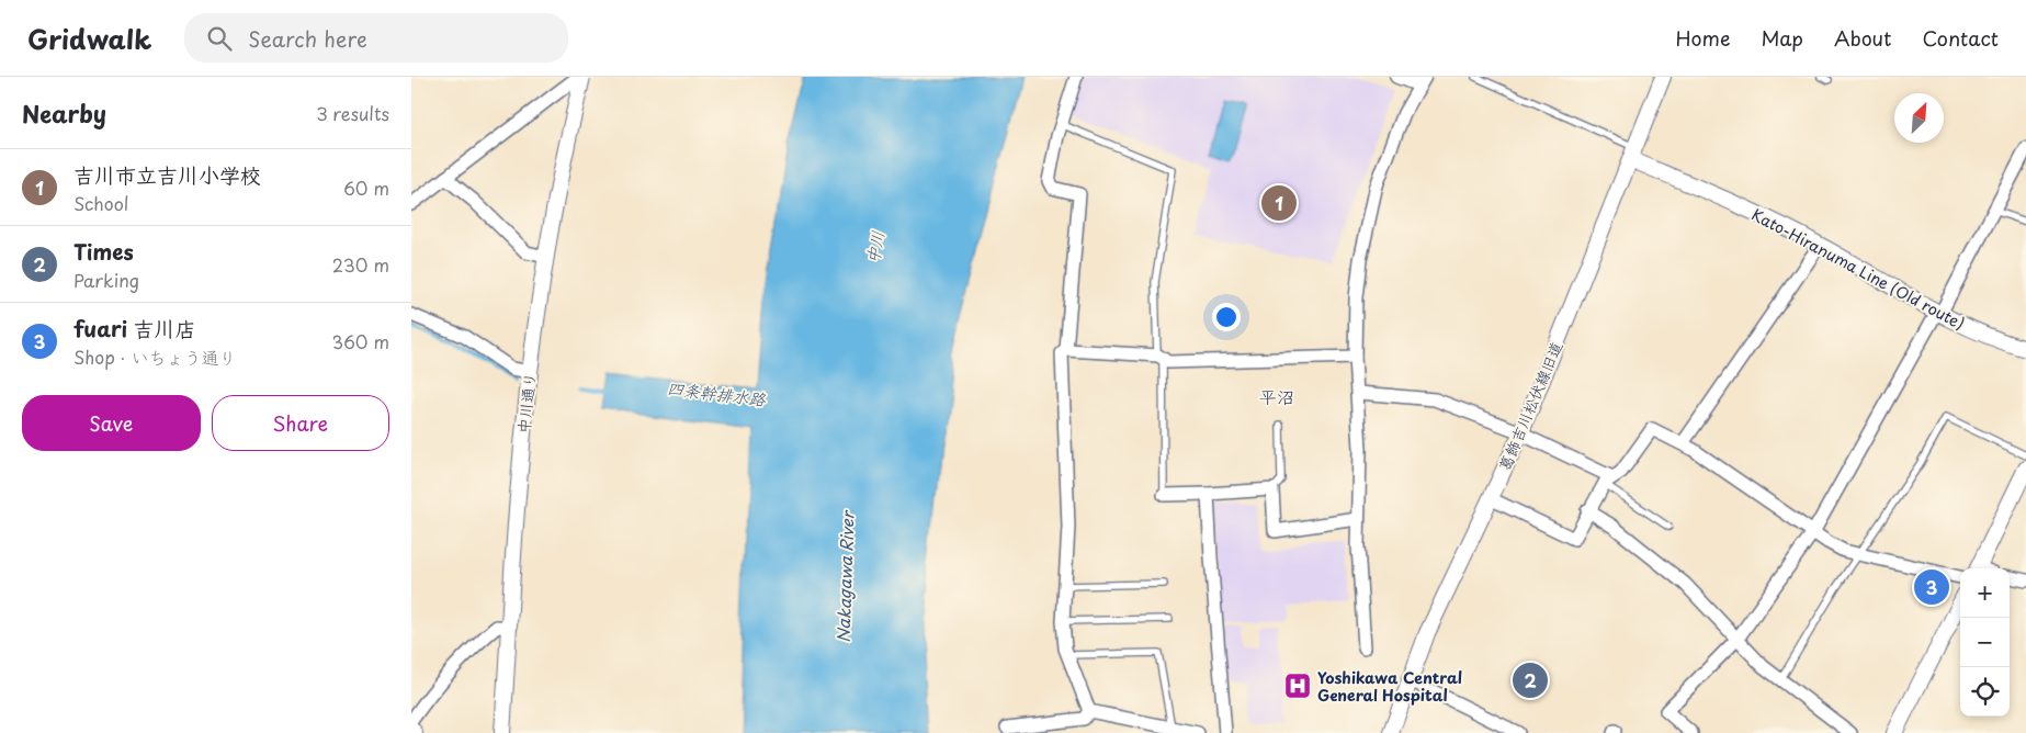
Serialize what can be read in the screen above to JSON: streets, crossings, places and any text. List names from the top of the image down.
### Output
{
  "streets": {
    "street": ["Kato-Hiranuma Line (Old route)", "中川通り", "葛飾吉川松伏線旧道"]
  },
  "crossings": [
    ["Kato-Hiranuma Line (Old route)", "葛飾吉川松伏線旧道"]
  ],
  "districts": ["平沼"],
  "water": ["中川", "四条幹排水路", "Nakagawa River"],
  "places": {
    "hospital": ["Yoshikawa Central General Hospital"]
  },
  "north": "top right",
  "page": {
    "header": "Gridwalk",
    "search": "Search here",
    "nav": [
      "Home",
      "Map",
      "About",
      "Contact"
    ],
    "heading": ["Nearby", "3 results"],
    "list": [
      {
        "mark": "1",
        "name": "吉川市立吉川小学校",
        "note": "School",
        "value": "60 m"
      },
      {
        "mark": "2",
        "name": "Times",
        "note": "Parking",
        "value": "230 m"
      },
      {
        "mark": "3",
        "name": "fuari 吉川店",
        "note": "Shop · いちょう通り",
        "value": "360 m"
      }
    ],
    "pins": ["1", "3", "2"],
    "buttons": ["Save", "Share"],
    "map_buttons": ["+", "−"]
  }
}
